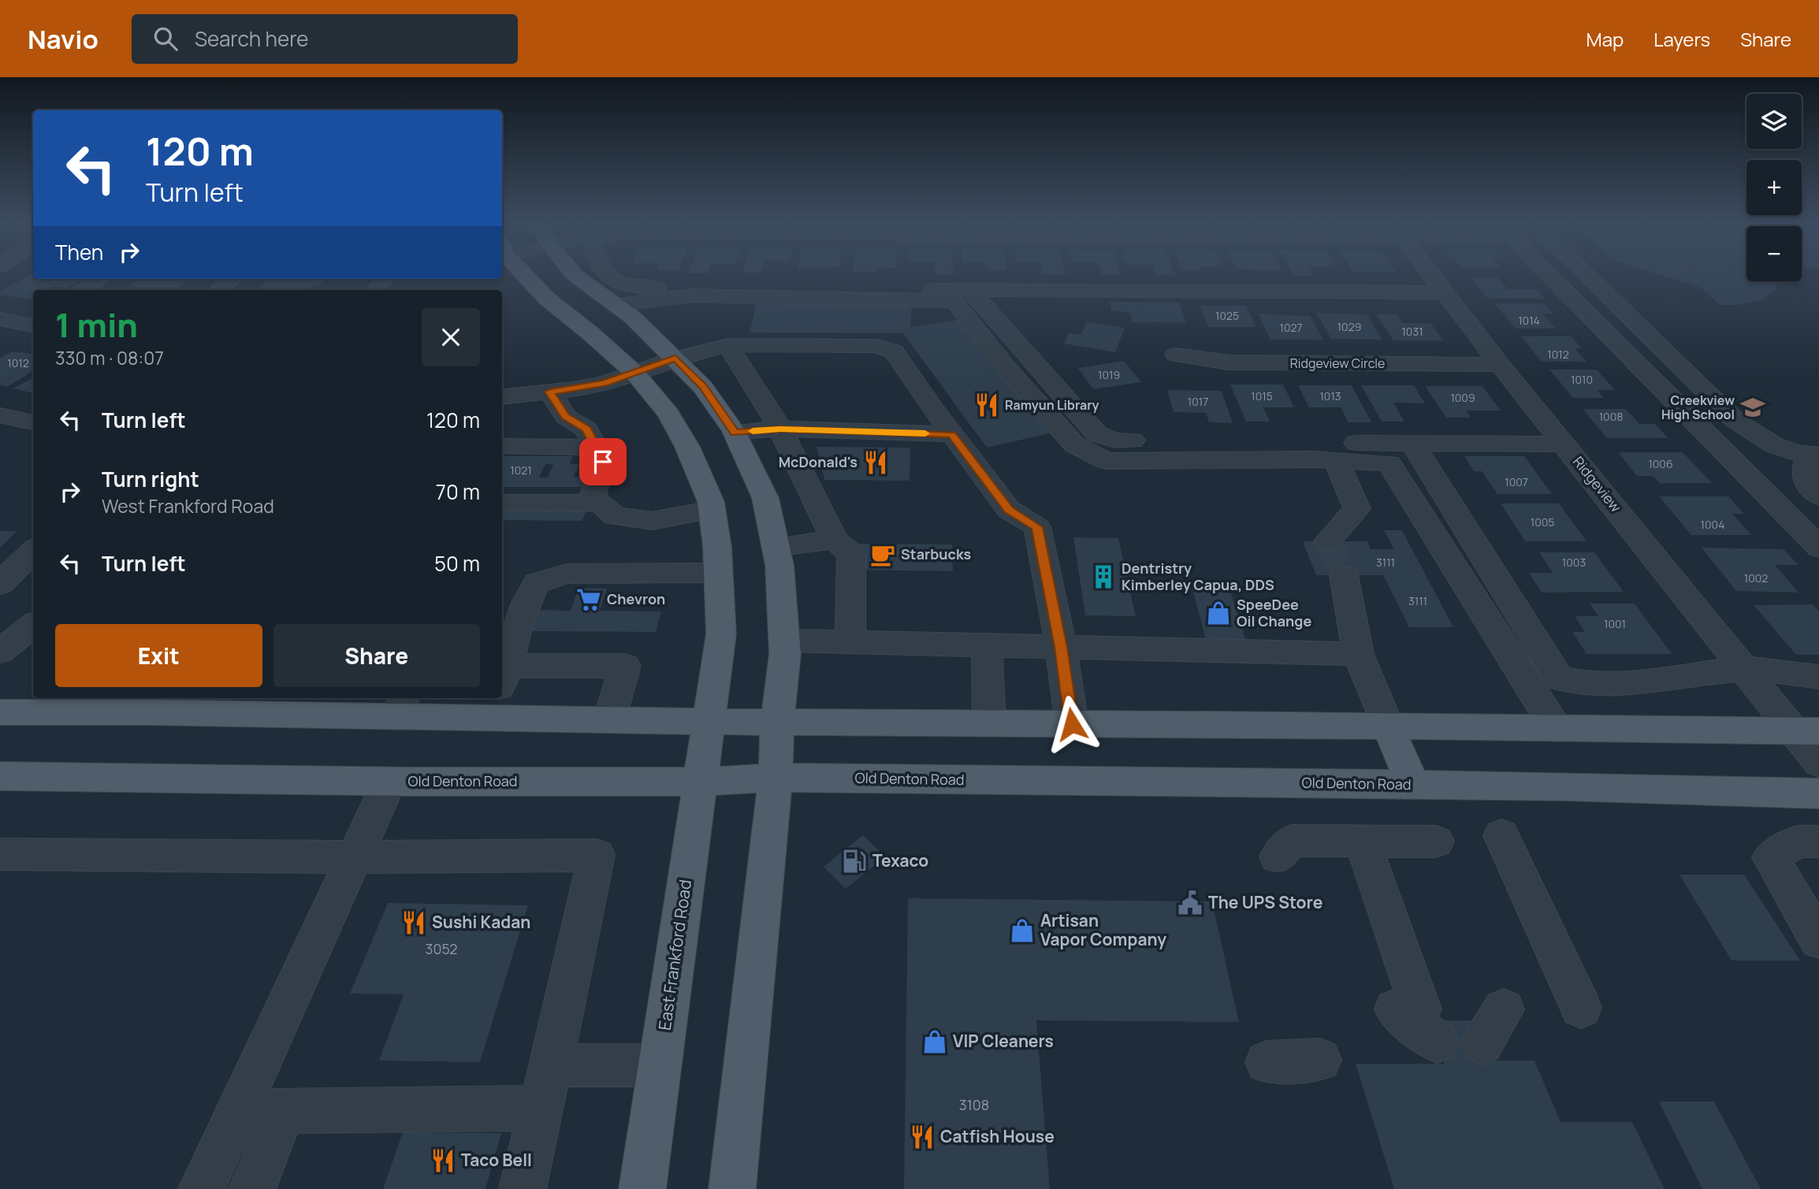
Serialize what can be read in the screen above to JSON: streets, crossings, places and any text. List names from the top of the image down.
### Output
{
  "streets": {
    "main road": ["Old Denton Road", "East Frankford Road"],
    "street": ["Ridgeview Circle", "Ridgeview"]
  },
  "crossings": [
    ["Ridgeview Circle", "Ridgeview"],
    ["Old Denton Road", "East Frankford Road"]
  ],
  "places": {
    "restaurant": [
      "Ramyun Library",
      "McDonald's",
      "Sushi Kadan",
      "Catfish House",
      "Taco Bell"
    ],
    "school or university": ["Creekview High School"],
    "cafe": ["Starbucks"],
    "building": ["Dentristry Kimberley Capua, DDS"],
    "supermarket": ["Chevron"],
    "shop": ["SpeeDee Oil Change", "Artisan Vapor Company", "VIP Cleaners"],
    "fuel station": ["Texaco"],
    "public building": ["The UPS Store"]
  },
  "house_numbers": [
    "1025",
    "1014",
    "1029",
    "1027",
    "1031",
    "1012",
    "1012",
    "1019",
    "1010",
    "1015",
    "1013",
    "1009",
    "1017",
    "1008",
    "1006",
    "1021",
    "1007",
    "1005",
    "1004",
    "3111",
    "1003",
    "1002",
    "3111",
    "1001",
    "3052",
    "3108"
  ],
  "page": {
    "header": "Navio",
    "search": "Search here",
    "nav": ["Map", "Layers", "Share"],
    "map_buttons": ["+", "−"],
    "turn": ["120 m", "Turn left"],
    "then": "Then",
    "heading": ["1 min", "330 m · 08:07"],
    "list": [
      {
        "name": "Turn left",
        "value": "120 m"
      },
      {
        "name": "Turn right",
        "note": "West Frankford Road",
        "value": "70 m"
      },
      {
        "name": "Turn left",
        "value": "50 m"
      }
    ],
    "buttons": ["Exit", "Share"]
  }
}
